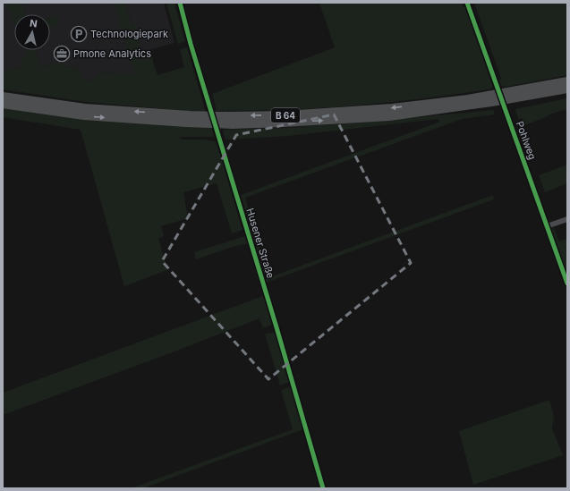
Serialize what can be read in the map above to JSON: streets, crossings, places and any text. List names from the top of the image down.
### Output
{
  "streets": {
    "highway": ["B 64"],
    "street": ["Pohlweg", "Husener Straße"]
  },
  "places": {
    "parking": ["Technologiepark"],
    "office": ["Pmone Analytics"]
  },
  "north": "top"
}
